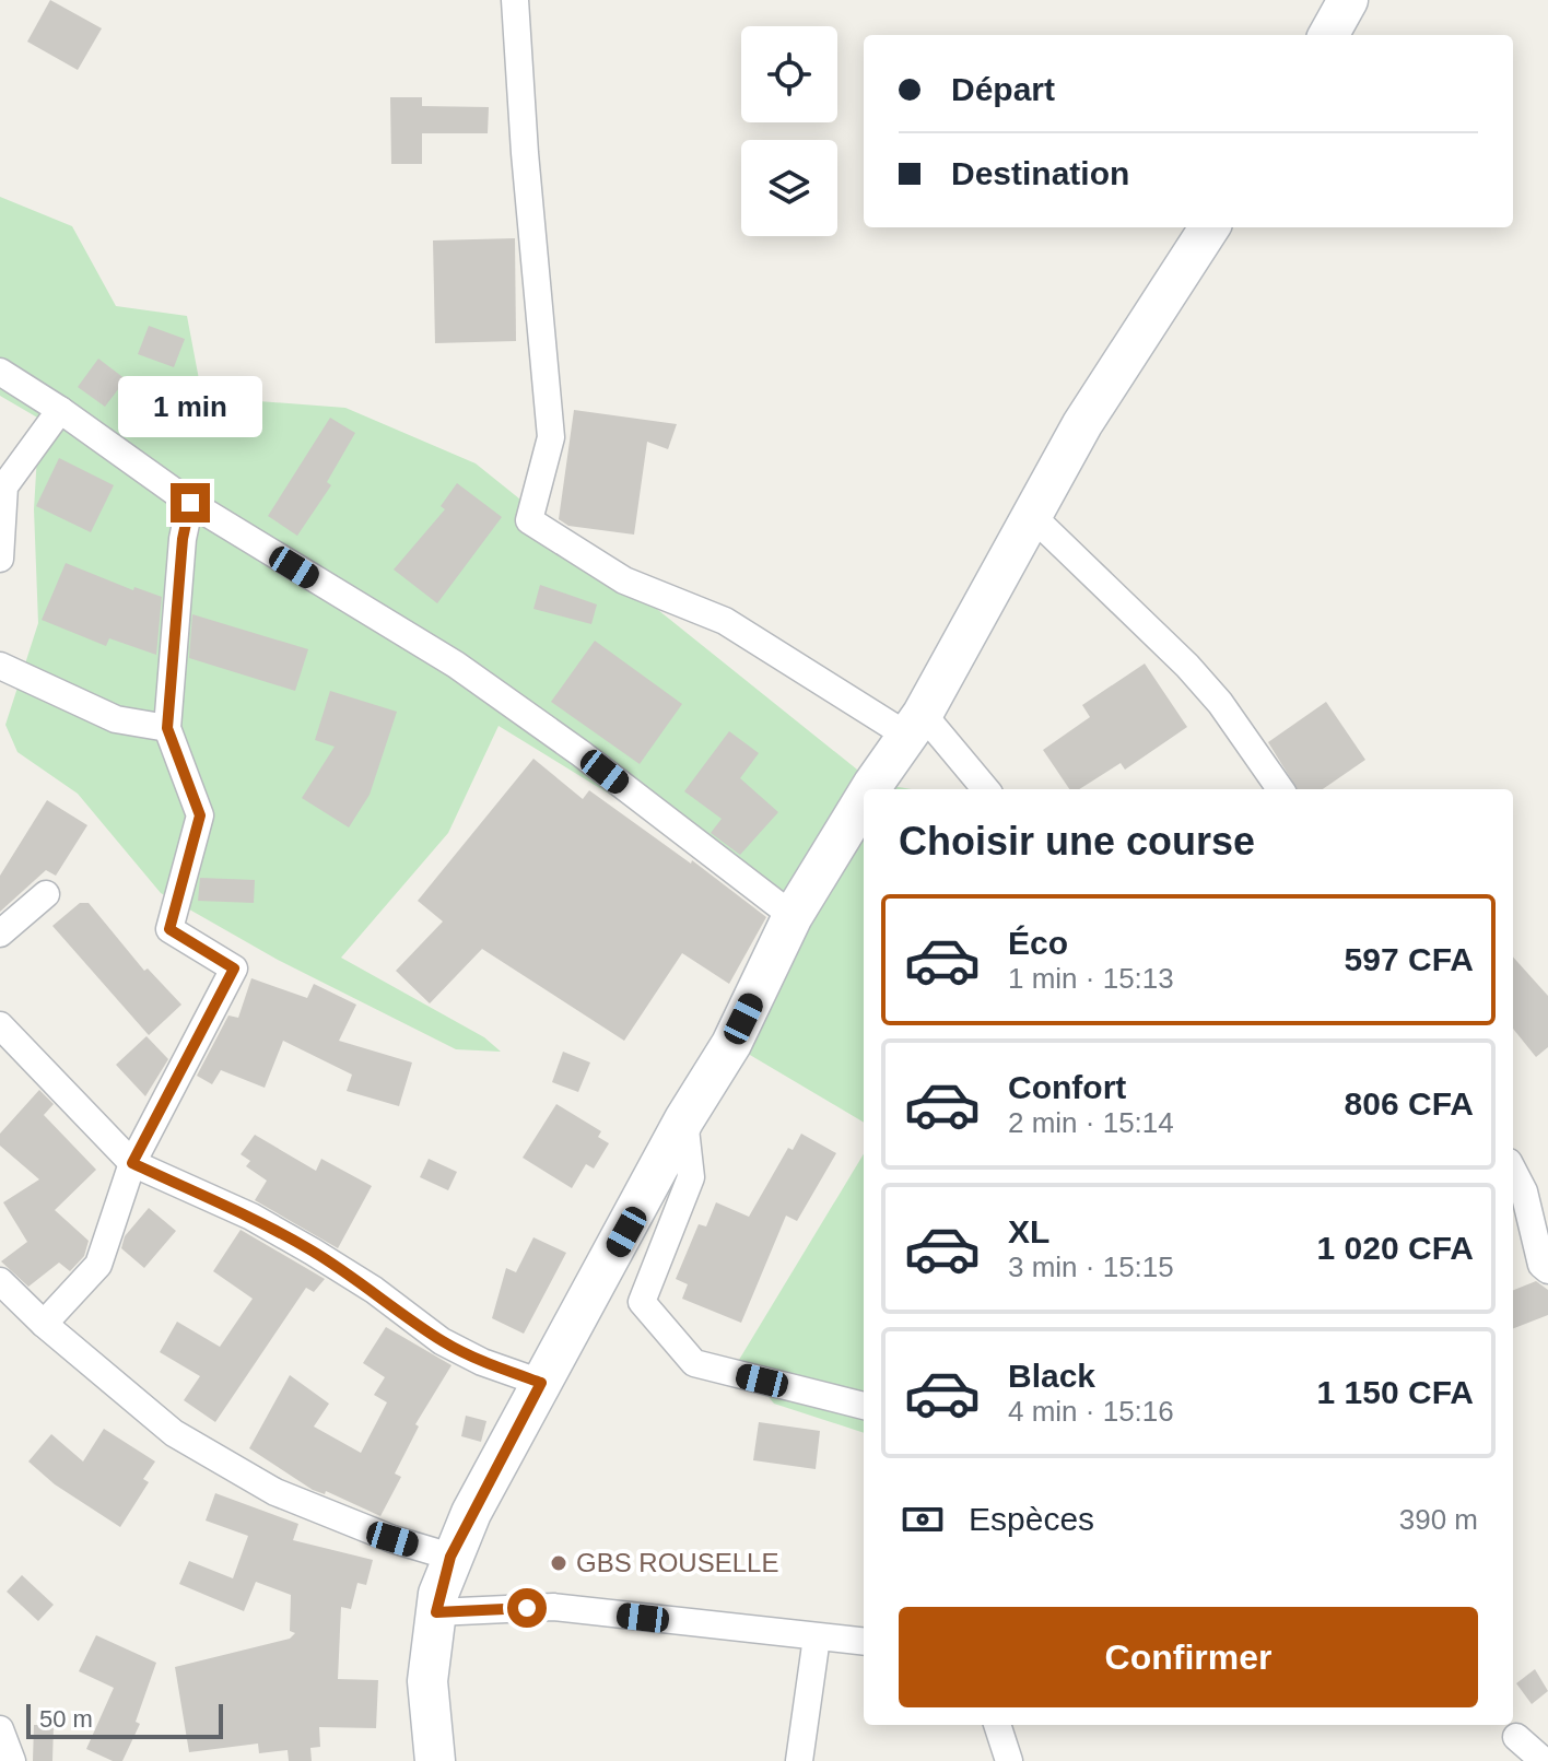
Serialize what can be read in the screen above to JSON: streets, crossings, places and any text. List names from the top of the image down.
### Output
{
  "places": ["GBS ROUSELLE"],
  "scale_bar": "50 m",
  "page": {
    "banner": ["Départ", "Destination"],
    "bubble": "1 min",
    "heading": "Choisir une course",
    "list": [
      {
        "name": "Éco",
        "note": "1 min · 15:13",
        "value": "597 CFA"
      },
      {
        "name": "Confort",
        "note": "2 min · 15:14",
        "value": "806 CFA"
      },
      {
        "name": "XL",
        "note": "3 min · 15:15",
        "value": "1 020 CFA"
      },
      {
        "name": "Black",
        "note": "4 min · 15:16",
        "value": "1 150 CFA"
      }
    ],
    "pay": ["Espèces", "390 m"],
    "buttons": "Confirmer",
    "scale": "50 m"
  }
}
